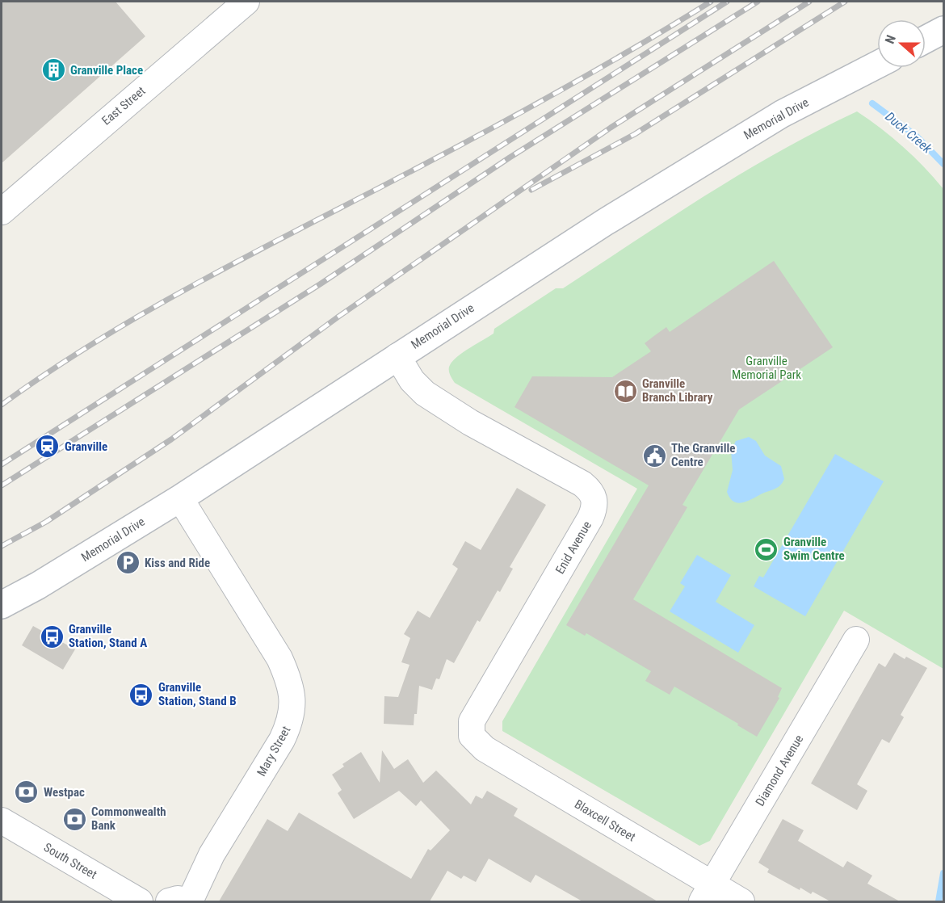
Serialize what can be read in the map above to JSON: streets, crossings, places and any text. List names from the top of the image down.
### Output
{
  "streets": {
    "main road": ["Memorial Drive"],
    "street": [
      "East Street",
      "Enid Avenue",
      "Mary Street",
      "Diamond Avenue",
      "Blaxcell Street",
      "South Street"
    ]
  },
  "crossings": [
    ["Memorial Drive", "Enid Avenue"],
    ["Memorial Drive", "Mary Street"],
    ["Enid Avenue", "Blaxcell Street"],
    ["Diamond Avenue", "Blaxcell Street"]
  ],
  "water": ["Duck Creek"],
  "parks": ["Granville Memorial Park"],
  "places": {
    "building": ["Granville Place"],
    "library": ["Granville Branch Library"],
    "station": ["Granville"],
    "public building": ["The Granville Centre"],
    "sports": ["Granville Swim Centre"],
    "parking": ["Kiss and Ride"],
    "bus stop": ["Granville Station, Stand A", "Granville Station, Stand B"],
    "bank": ["Westpac", "Commonwealth Bank"]
  },
  "north": "left"
}
